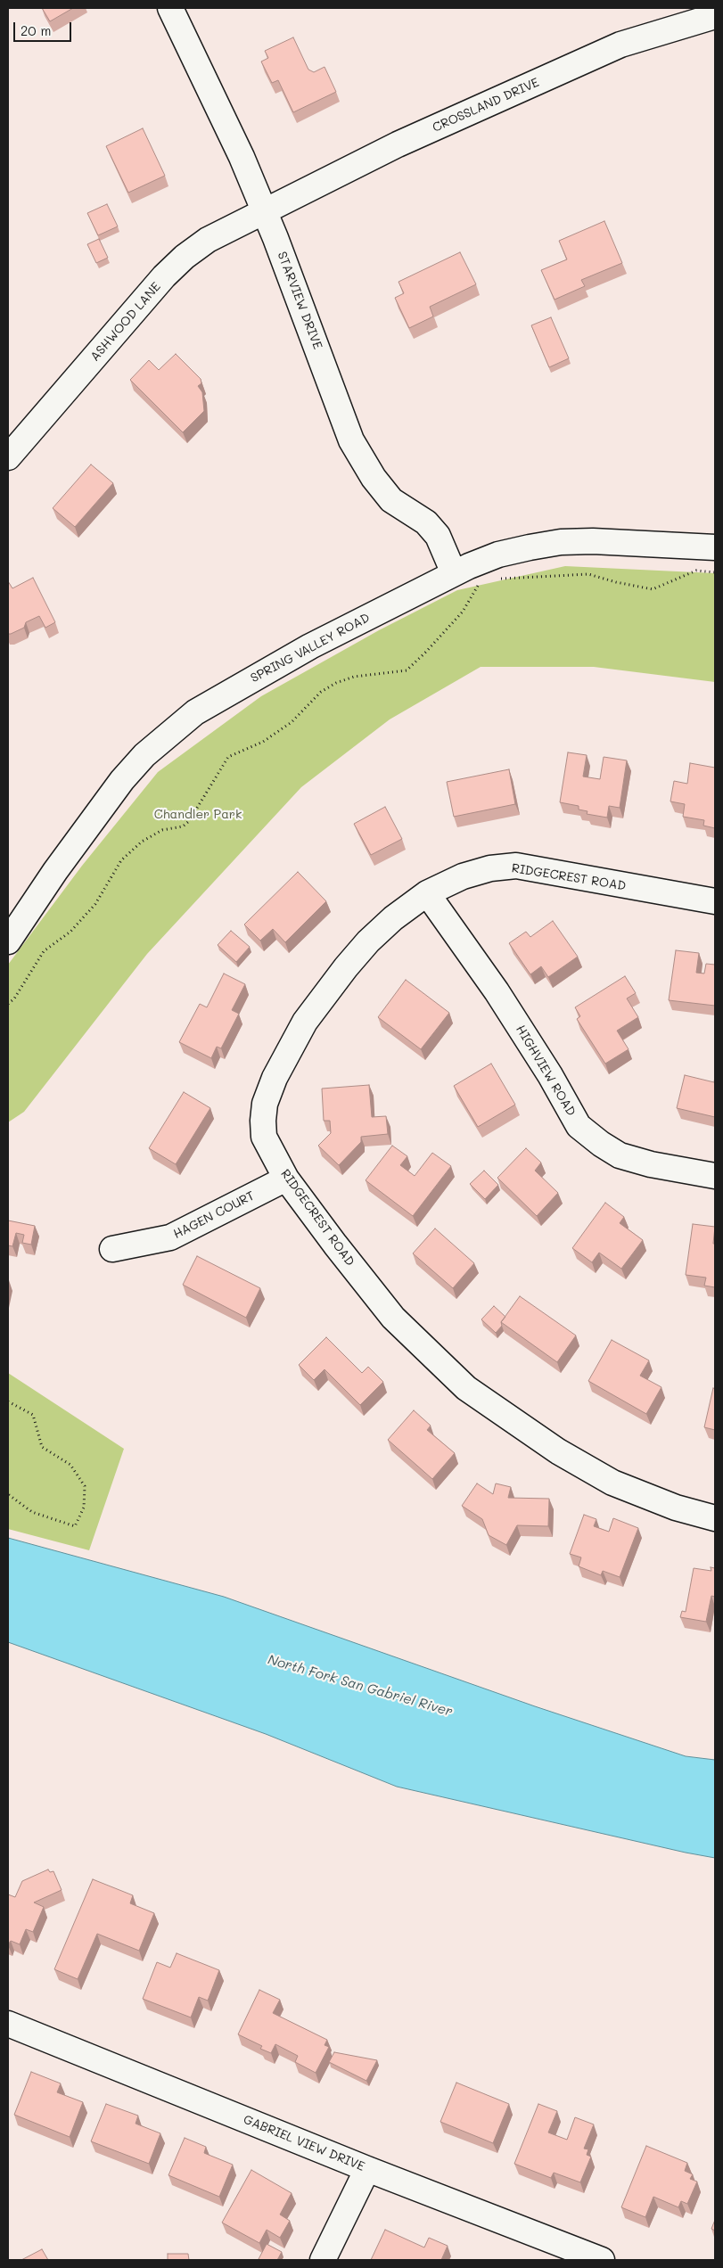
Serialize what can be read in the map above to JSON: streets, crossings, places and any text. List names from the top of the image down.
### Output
{
  "streets": {
    "street": [
      "CROSSLAND DRIVE",
      "STARVIEW DRIVE",
      "ASHWOOD LANE",
      "SPRING VALLEY ROAD",
      "RIDGECREST ROAD",
      "HIGHVIEW ROAD",
      "HAGEN COURT",
      "GABRIEL VIEW DRIVE"
    ]
  },
  "crossings": [
    ["CROSSLAND DRIVE", "STARVIEW DRIVE"],
    ["CROSSLAND DRIVE", "ASHWOOD LANE"],
    ["STARVIEW DRIVE", "ASHWOOD LANE"],
    ["STARVIEW DRIVE", "SPRING VALLEY ROAD"],
    ["RIDGECREST ROAD", "HIGHVIEW ROAD"],
    ["RIDGECREST ROAD", "HAGEN COURT"]
  ],
  "water": ["North Fork San Gabriel River"],
  "parks": ["Chandler Park"],
  "scale_bar": "20 m"
}
